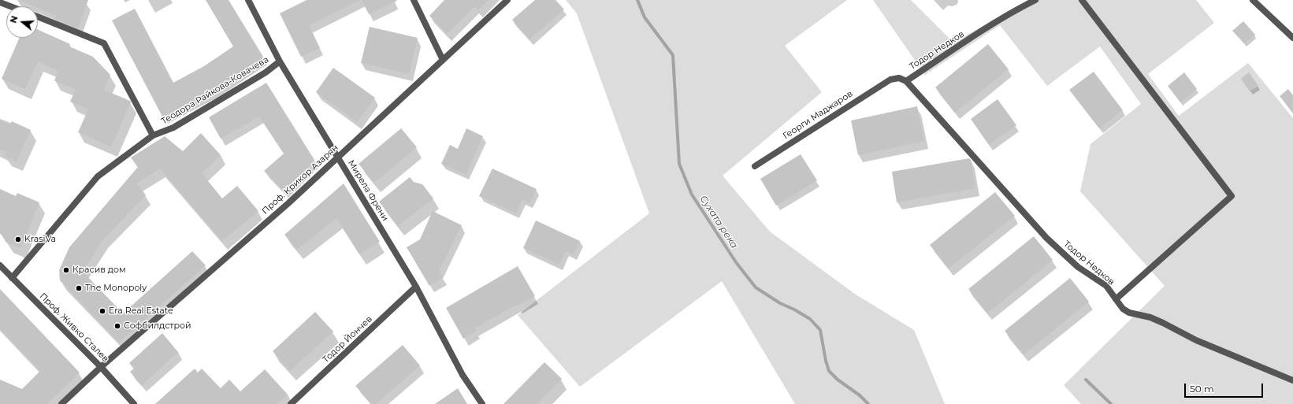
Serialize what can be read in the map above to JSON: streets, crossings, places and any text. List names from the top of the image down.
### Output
{
  "streets": {
    "street": [
      "Тодор Недков",
      "Теодора Райкова-Ковачева",
      "Георги Маджаров",
      "Проф. Крикор Азарян",
      "Мирела Френи",
      "Проф. Живко Сталев",
      "Тодор Йончев"
    ]
  },
  "crossings": [
    ["Тодор Недков", "Георги Маджаров"],
    ["Теодора Райкова-Ковачева", "Мирела Френи"],
    ["Теодора Райкова-Ковачева", "Проф. Живко Сталев"],
    ["Проф. Крикор Азарян", "Мирела Френи"],
    ["Проф. Крикор Азарян", "Проф. Живко Сталев"],
    ["Мирела Френи", "Тодор Йончев"]
  ],
  "water": ["Сухата река"],
  "places": [
    "KrasiVa",
    "Красив дом",
    "The Monopoly",
    "Era Real Estate",
    "Софбилдстрой"
  ],
  "scale_bar": "50 m",
  "north": "left"
}
